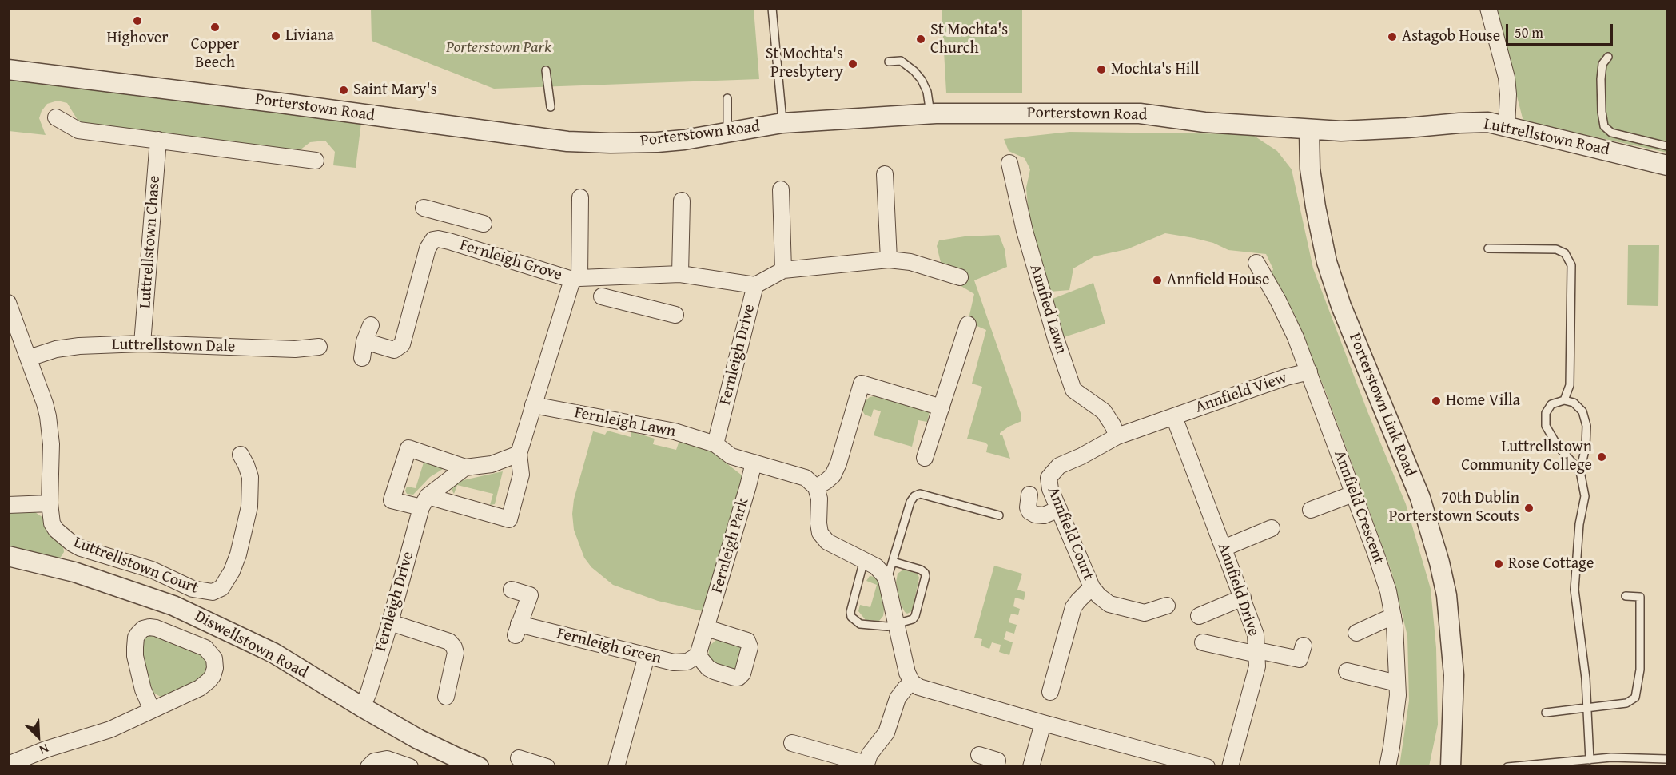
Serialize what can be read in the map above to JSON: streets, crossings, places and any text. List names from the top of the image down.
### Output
{
  "streets": {
    "street": [
      "Porterstown Road",
      "Luttrellstown Road",
      "Luttrellstown Chase",
      "Fernleigh Grove",
      "Annfied Lawn",
      "Luttrellstown Dale",
      "Fernleigh Drive",
      "Annfield View",
      "Porterstown Link Road",
      "Fernleigh Lawn",
      "Annfield Crescent",
      "Annfield Court",
      "Fernleigh Park",
      "Luttrellstown Court",
      "Annfield Drive",
      "Diswellstown Road",
      "Fernleigh Green"
    ]
  },
  "crossings": [
    ["Porterstown Road", "Luttrellstown Road"],
    ["Porterstown Road", "Porterstown Link Road"],
    ["Luttrellstown Road", "Porterstown Link Road"],
    ["Luttrellstown Chase", "Luttrellstown Dale"],
    ["Fernleigh Grove", "Fernleigh Drive"],
    ["Annfied Lawn", "Annfield Court"],
    ["Luttrellstown Dale", "Luttrellstown Court"],
    ["Fernleigh Drive", "Fernleigh Lawn"],
    ["Fernleigh Drive", "Diswellstown Road"],
    ["Annfield View", "Annfield Crescent"],
    ["Annfield View", "Annfield Court"],
    ["Annfield View", "Annfield Drive"],
    ["Annfield Court", "Annfield Drive"],
    ["Fernleigh Park", "Fernleigh Green"]
  ],
  "parks": ["Porterstown Park"],
  "places": [
    "Highover",
    "Copper Beech",
    "Liviana",
    "Astagob House",
    "St Mochta's Church",
    "St Mochta's Presbytery",
    "Mochta's Hill",
    "Saint Mary's",
    "Annfield House",
    "Home Villa",
    "Luttrellstown Community College",
    "70th Dublin Porterstown Scouts",
    "Rose Cottage"
  ],
  "scale_bar": "50 m",
  "north": "bottom right"
}
